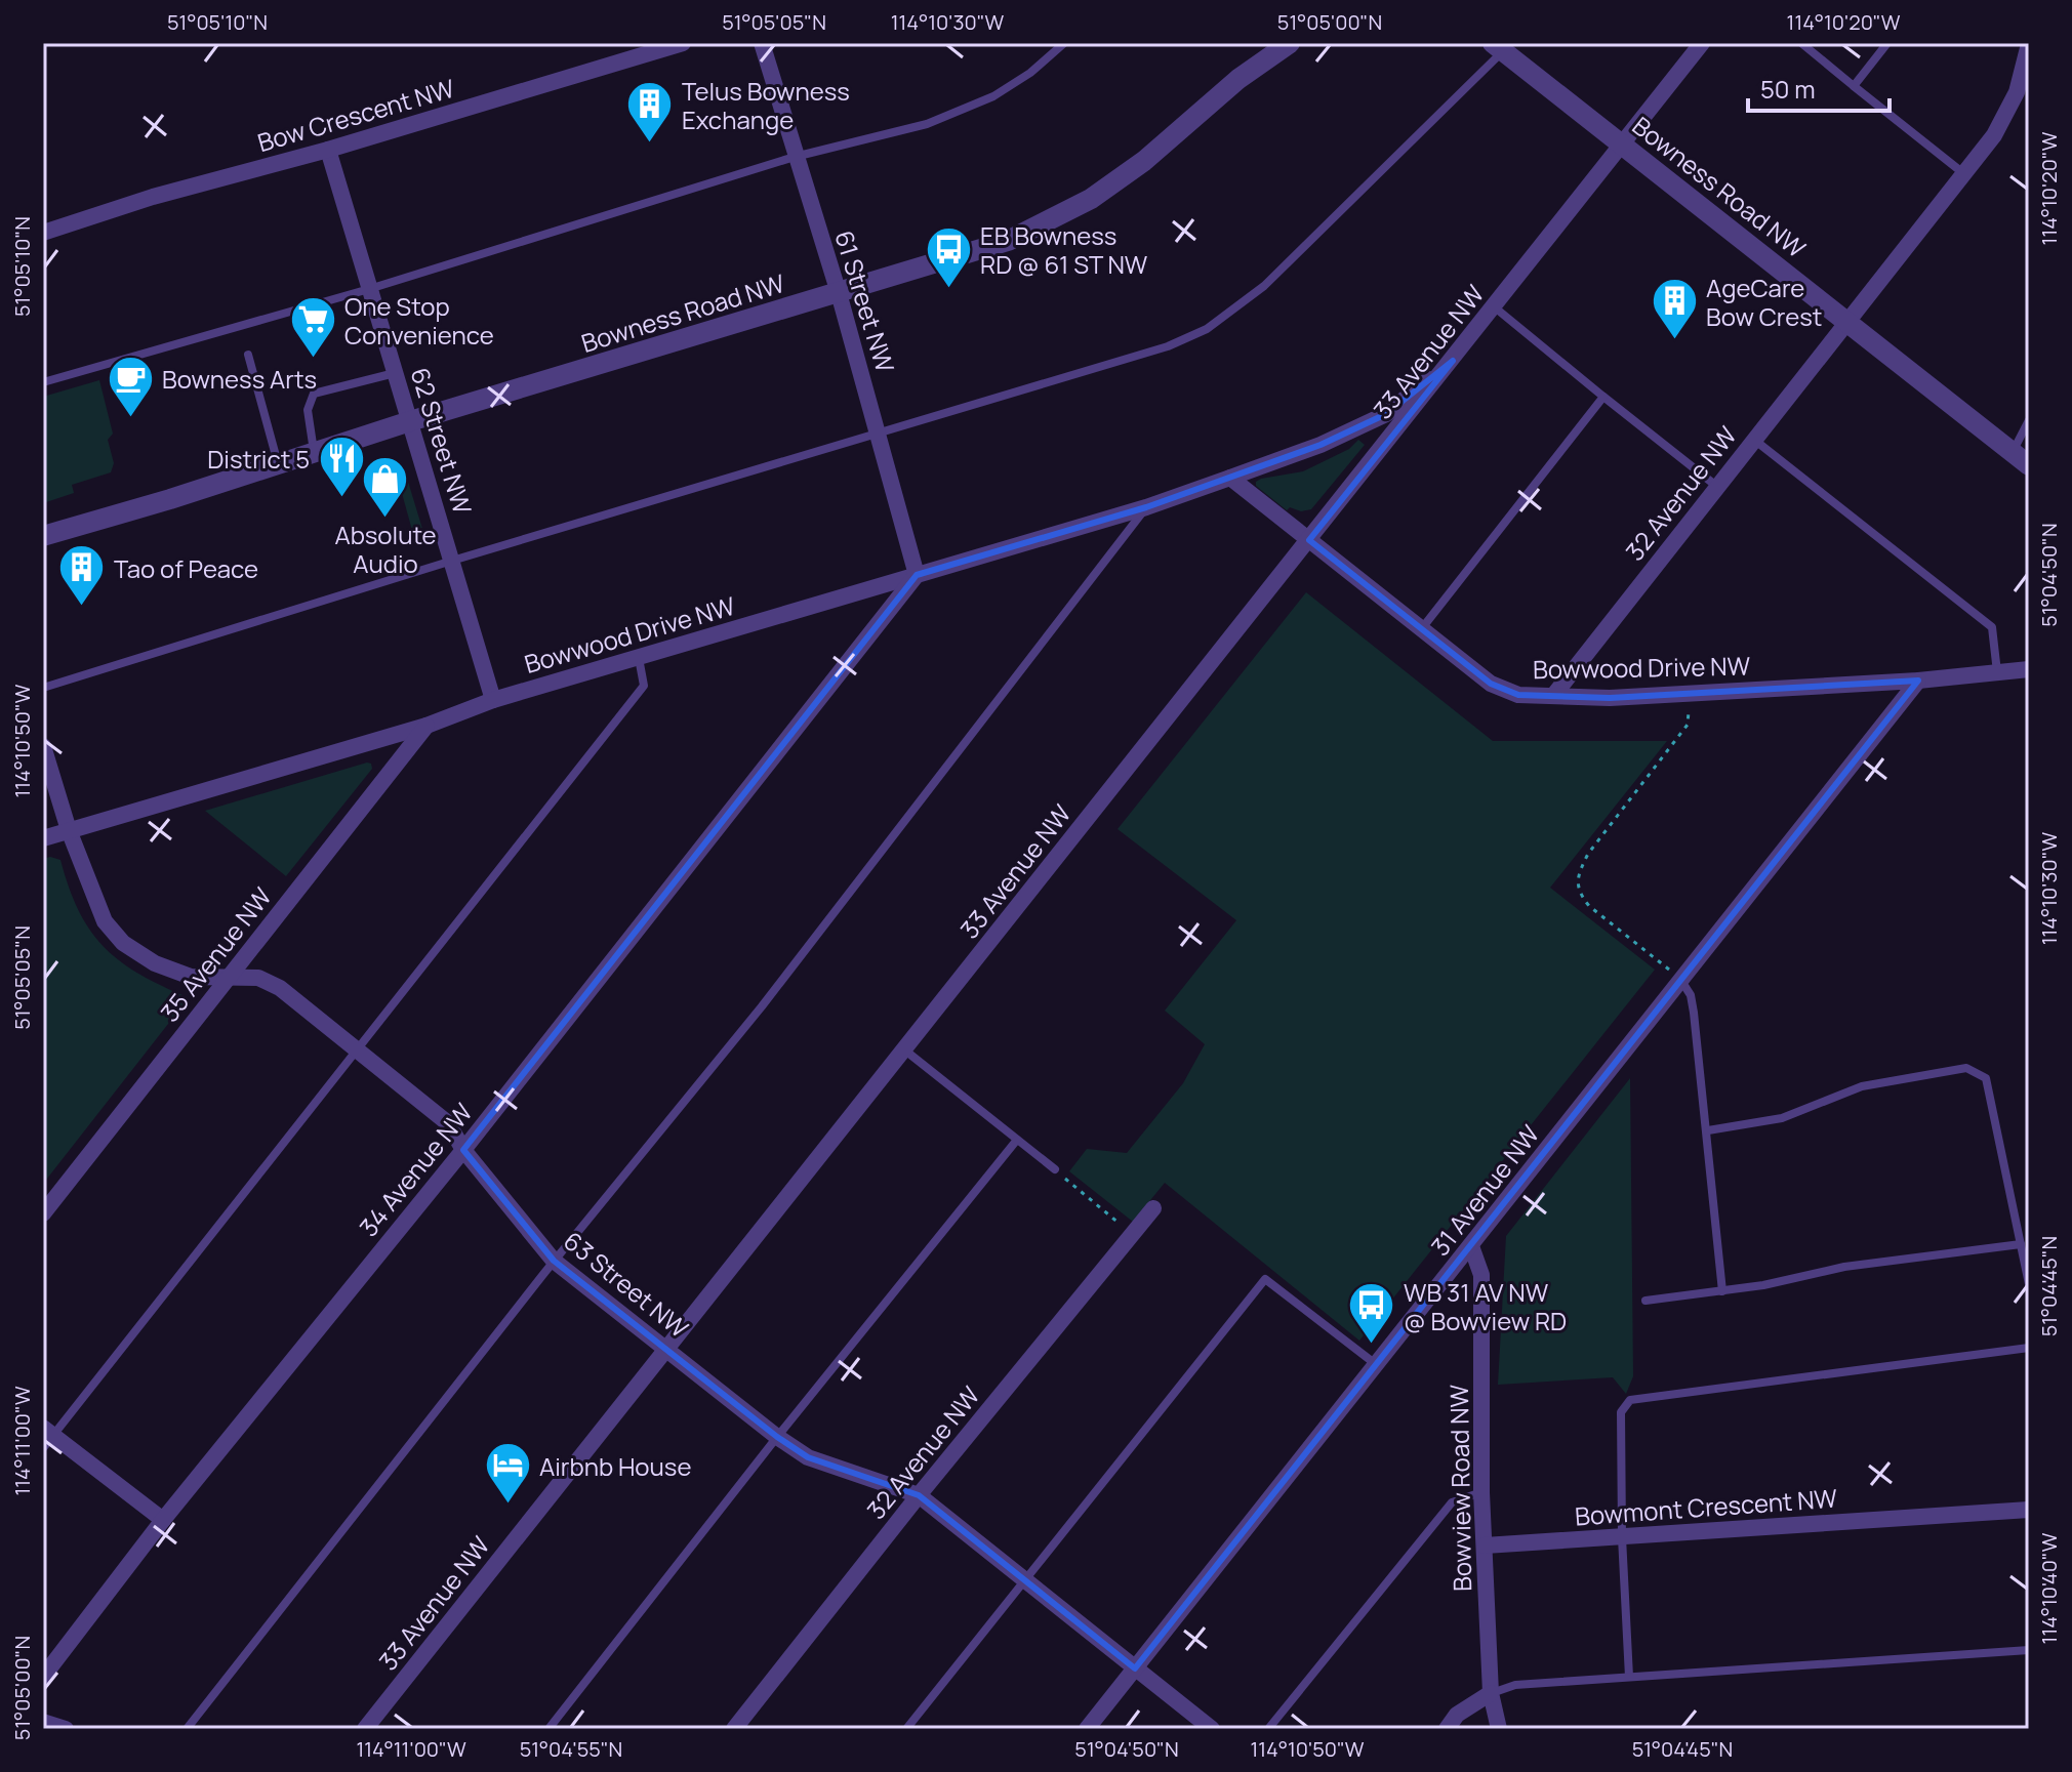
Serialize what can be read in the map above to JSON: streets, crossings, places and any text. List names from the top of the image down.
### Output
{
  "streets": {
    "street": [
      "Bow Crescent NW",
      "Bowness Road NW",
      "61 Street NW",
      "33 Avenue NW",
      "62 Street NW",
      "32 Avenue NW",
      "Bowwood Drive NW",
      "35 Avenue NW",
      "34 Avenue NW",
      "31 Avenue NW",
      "63 Street NW",
      "Bowview Road NW",
      "Bowmont Crescent NW"
    ]
  },
  "crossings": [
    ["Bow Crescent NW", "62 Street NW"],
    ["Bowness Road NW", "61 Street NW"],
    ["Bowness Road NW", "33 Avenue NW"],
    ["Bowness Road NW", "62 Street NW"],
    ["Bowness Road NW", "32 Avenue NW"],
    ["61 Street NW", "Bowwood Drive NW"],
    ["61 Street NW", "34 Avenue NW"],
    ["33 Avenue NW", "Bowwood Drive NW"],
    ["33 Avenue NW", "63 Street NW"],
    ["62 Street NW", "Bowwood Drive NW"],
    ["32 Avenue NW", "Bowwood Drive NW"],
    ["32 Avenue NW", "63 Street NW"],
    ["Bowwood Drive NW", "35 Avenue NW"],
    ["Bowwood Drive NW", "34 Avenue NW"],
    ["Bowwood Drive NW", "31 Avenue NW"],
    ["Bowwood Drive NW", "63 Street NW"],
    ["35 Avenue NW", "63 Street NW"],
    ["34 Avenue NW", "63 Street NW"],
    ["31 Avenue NW", "63 Street NW"],
    ["31 Avenue NW", "Bowview Road NW"],
    ["Bowview Road NW", "Bowmont Crescent NW"]
  ],
  "places": {
    "building": ["Telus Bowness Exchange", "AgeCare Bow Crest", "Tao of Peace"],
    "bus stop": ["EB Bowness RD @ 61 ST NW", "WB 31 AV NW @ Bowview RD"],
    "supermarket": ["One Stop Convenience"],
    "cafe": ["Bowness Arts"],
    "restaurant": ["District 5"],
    "shop": ["Absolute Audio"],
    "hotel": ["Airbnb House"]
  },
  "scale_bar": "50 m",
  "coordinates": [
    "51°05'10\"N",
    "51°05'05\"N",
    "114°10'30\"W",
    "51°05'00\"N",
    "114°10'20\"W",
    "51°04'50\"N",
    "114°10'50\"W",
    "51°04'45\"N",
    "114°11'00\"W",
    "114°10'40\"W",
    "51°04'55\"N"
  ]
}
